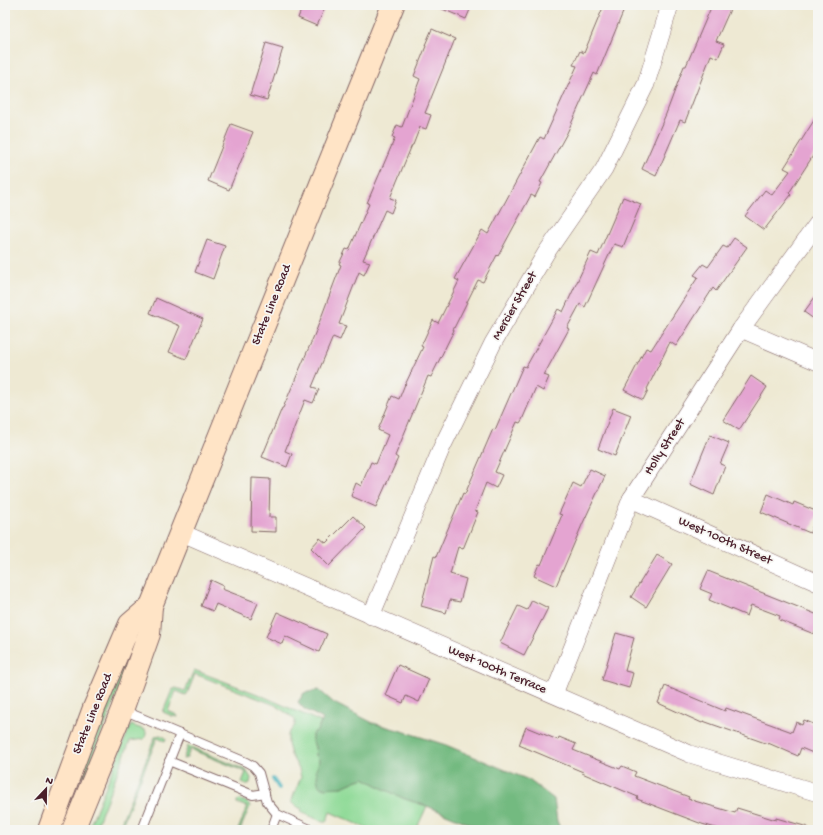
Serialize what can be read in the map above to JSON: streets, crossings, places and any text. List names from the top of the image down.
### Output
{
  "streets": {
    "main road": ["State Line Road"],
    "street": [
      "Mercier Street",
      "Holly Street",
      "West 100th Street",
      "West 100th Terrace"
    ]
  },
  "crossings": [
    ["State Line Road", "West 100th Terrace"],
    ["Mercier Street", "West 100th Terrace"],
    ["Holly Street", "West 100th Street"],
    ["Holly Street", "West 100th Terrace"]
  ],
  "north": "top"
}
